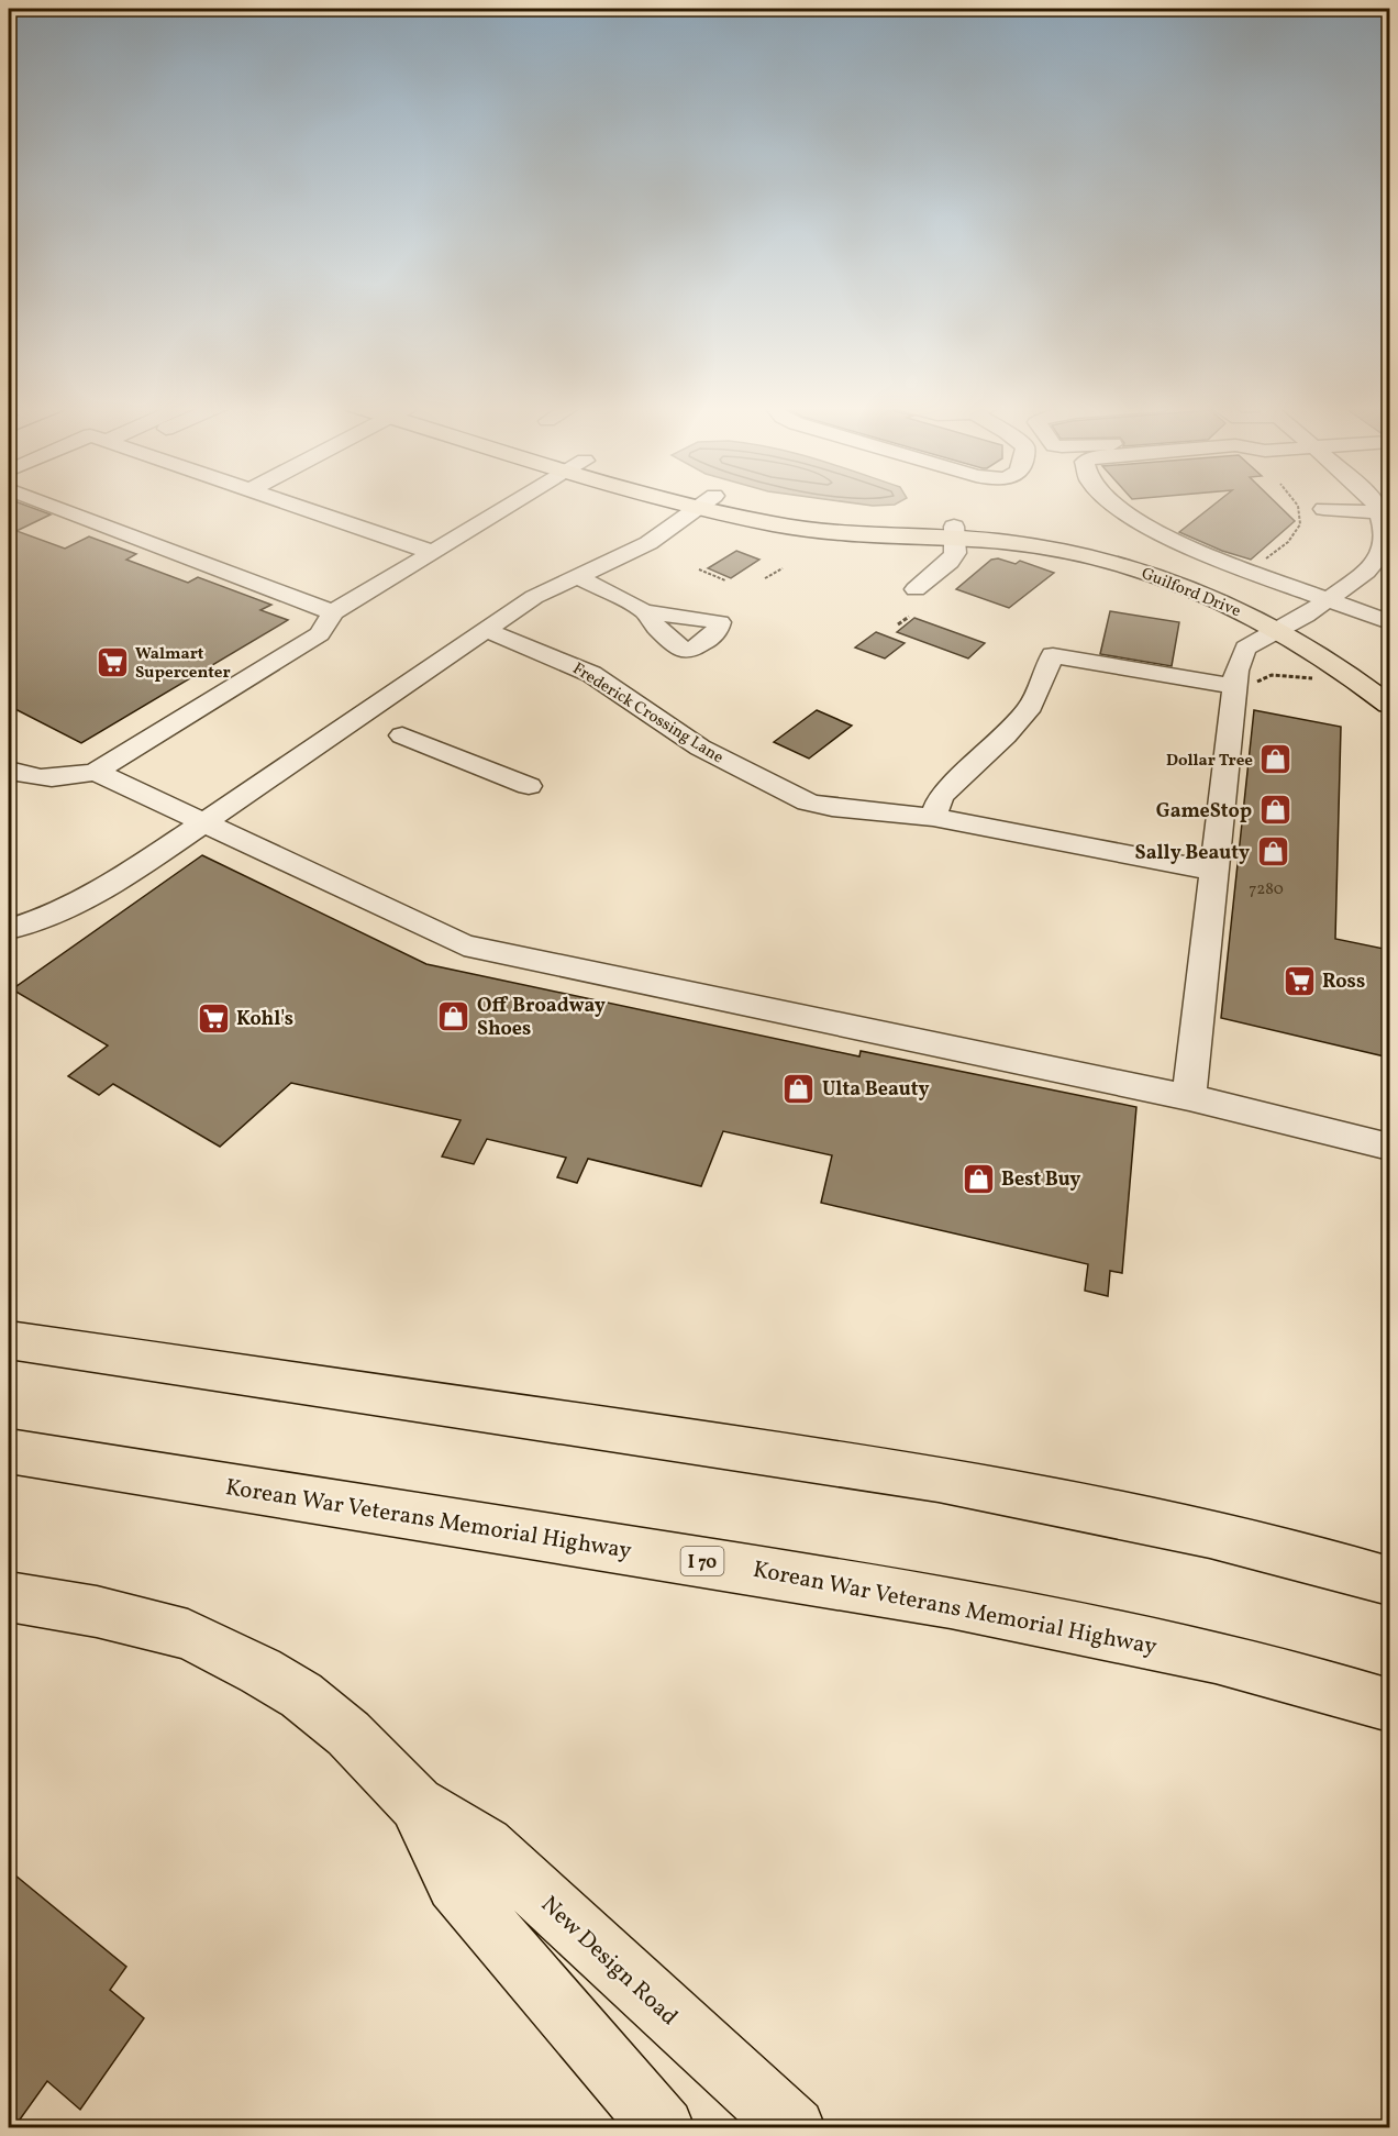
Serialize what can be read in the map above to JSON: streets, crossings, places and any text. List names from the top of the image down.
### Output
{
  "streets": {
    "main road": [
      "Guilford Drive",
      "Korean War Veterans Memorial Highway",
      "I 70",
      "New Design Road"
    ],
    "street": ["Frederick Crossing Lane"]
  },
  "places": {
    "supermarket": ["Walmart Supercenter", "Ross", "Kohl's"],
    "shop": [
      "Dollar Tree",
      "GameStop",
      "Sally Beauty",
      "Off Broadway Shoes",
      "Ulta Beauty",
      "Best Buy"
    ]
  },
  "house_numbers": ["7280"]
}
